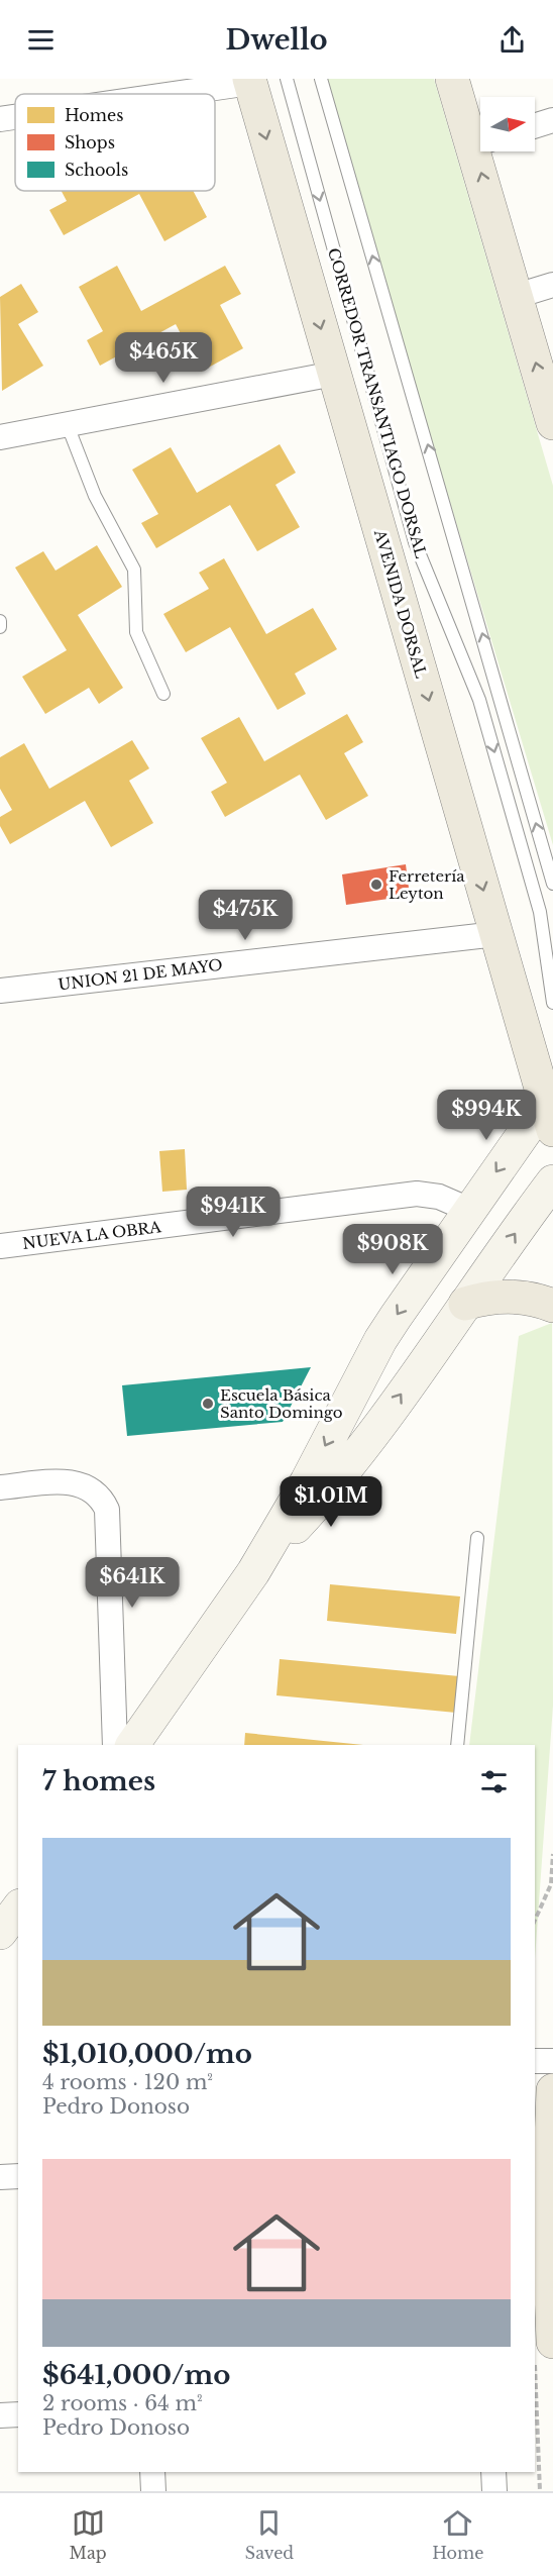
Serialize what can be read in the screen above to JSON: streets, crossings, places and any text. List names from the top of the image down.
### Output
{
  "streets": {
    "main road": ["AVENIDA DORSAL"],
    "street": ["UNION 21 DE MAYO", "NUEVA LA OBRA"],
    "lane": ["CORREDOR TRANSANTIAGO DORSAL"]
  },
  "crossings": [
    ["AVENIDA DORSAL", "UNION 21 DE MAYO"]
  ],
  "places": ["Ferretería Leyton", "Escuela Básica Santo Domingo"],
  "legend": ["Homes", "Shops", "Schools"],
  "north": "right",
  "page": {
    "header": "Dwello",
    "price": [
      "$465K",
      "$475K",
      "$994K",
      "$941K",
      "$908K",
      "$1.01M",
      "$641K"
    ],
    "heading": "7 homes",
    "list": [
      {
        "name": "$1,010,000/mo",
        "note": "4 rooms · 120 m² · Pedro Donoso"
      },
      {
        "name": "$641,000/mo",
        "note": "2 rooms · 64 m² · Pedro Donoso"
      }
    ],
    "tabs": ["Map", "Saved", "Home"]
  }
}
